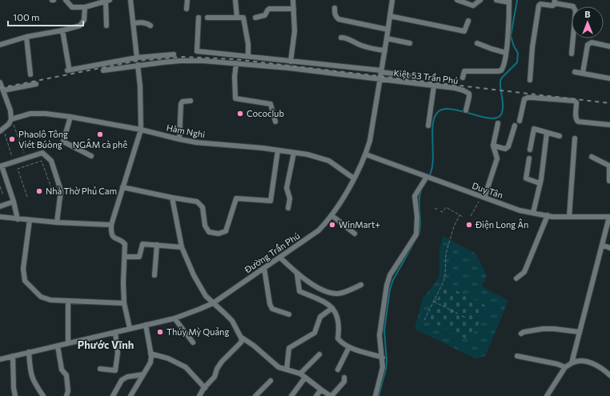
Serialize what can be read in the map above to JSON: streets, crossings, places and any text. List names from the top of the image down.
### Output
{
  "streets": {
    "street": [
      "Kiệt 53 Trần Phú",
      "Hàm Nghi",
      "Duy Tân",
      "Đường Trần Phú"
    ]
  },
  "crossings": [
    ["Kiệt 53 Trần Phú", "Đường Trần Phú"],
    ["Hàm Nghi", "Đường Trần Phú"],
    ["Duy Tân", "Đường Trần Phú"]
  ],
  "districts": ["Phước Vĩnh"],
  "places": [
    "Cococlub",
    "NGÂM cà phê",
    "Phaolô Tông Viét Búòng",
    "Nhà Thờ Phủ Cam",
    "WinMart+",
    "Điện Long Ân",
    "Thúy Mỳ Quảng"
  ],
  "scale_bar": "100 m",
  "north": "top"
}
